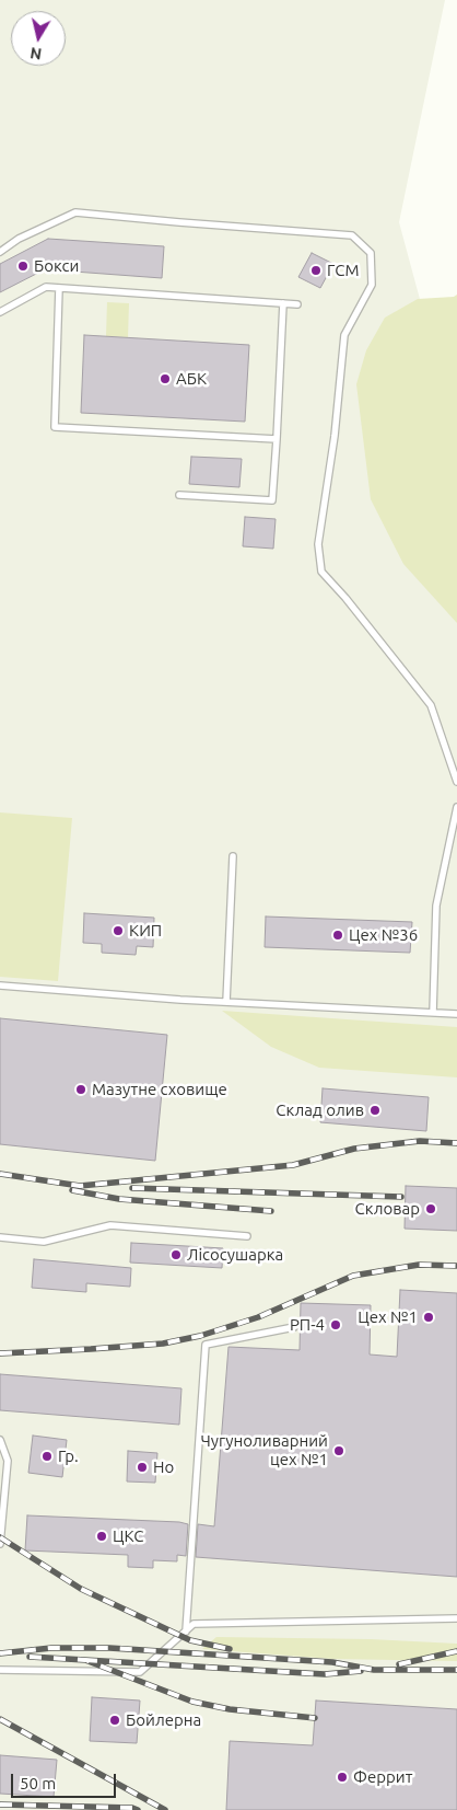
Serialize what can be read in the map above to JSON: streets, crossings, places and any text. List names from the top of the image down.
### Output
{
  "places": [
    "Бокси",
    "ГСМ",
    "АБК",
    "КИП",
    "Цех №36",
    "Мазутне сховище",
    "Склад олив",
    "Скловар",
    "Лісосушарка",
    "Цех №1",
    "РП-4",
    "Чугуноливарний цех №1",
    "Гр.",
    "Но",
    "ЦКС",
    "Бойлерна",
    "Феррит"
  ],
  "scale_bar": "50 m",
  "north": "bottom"
}
